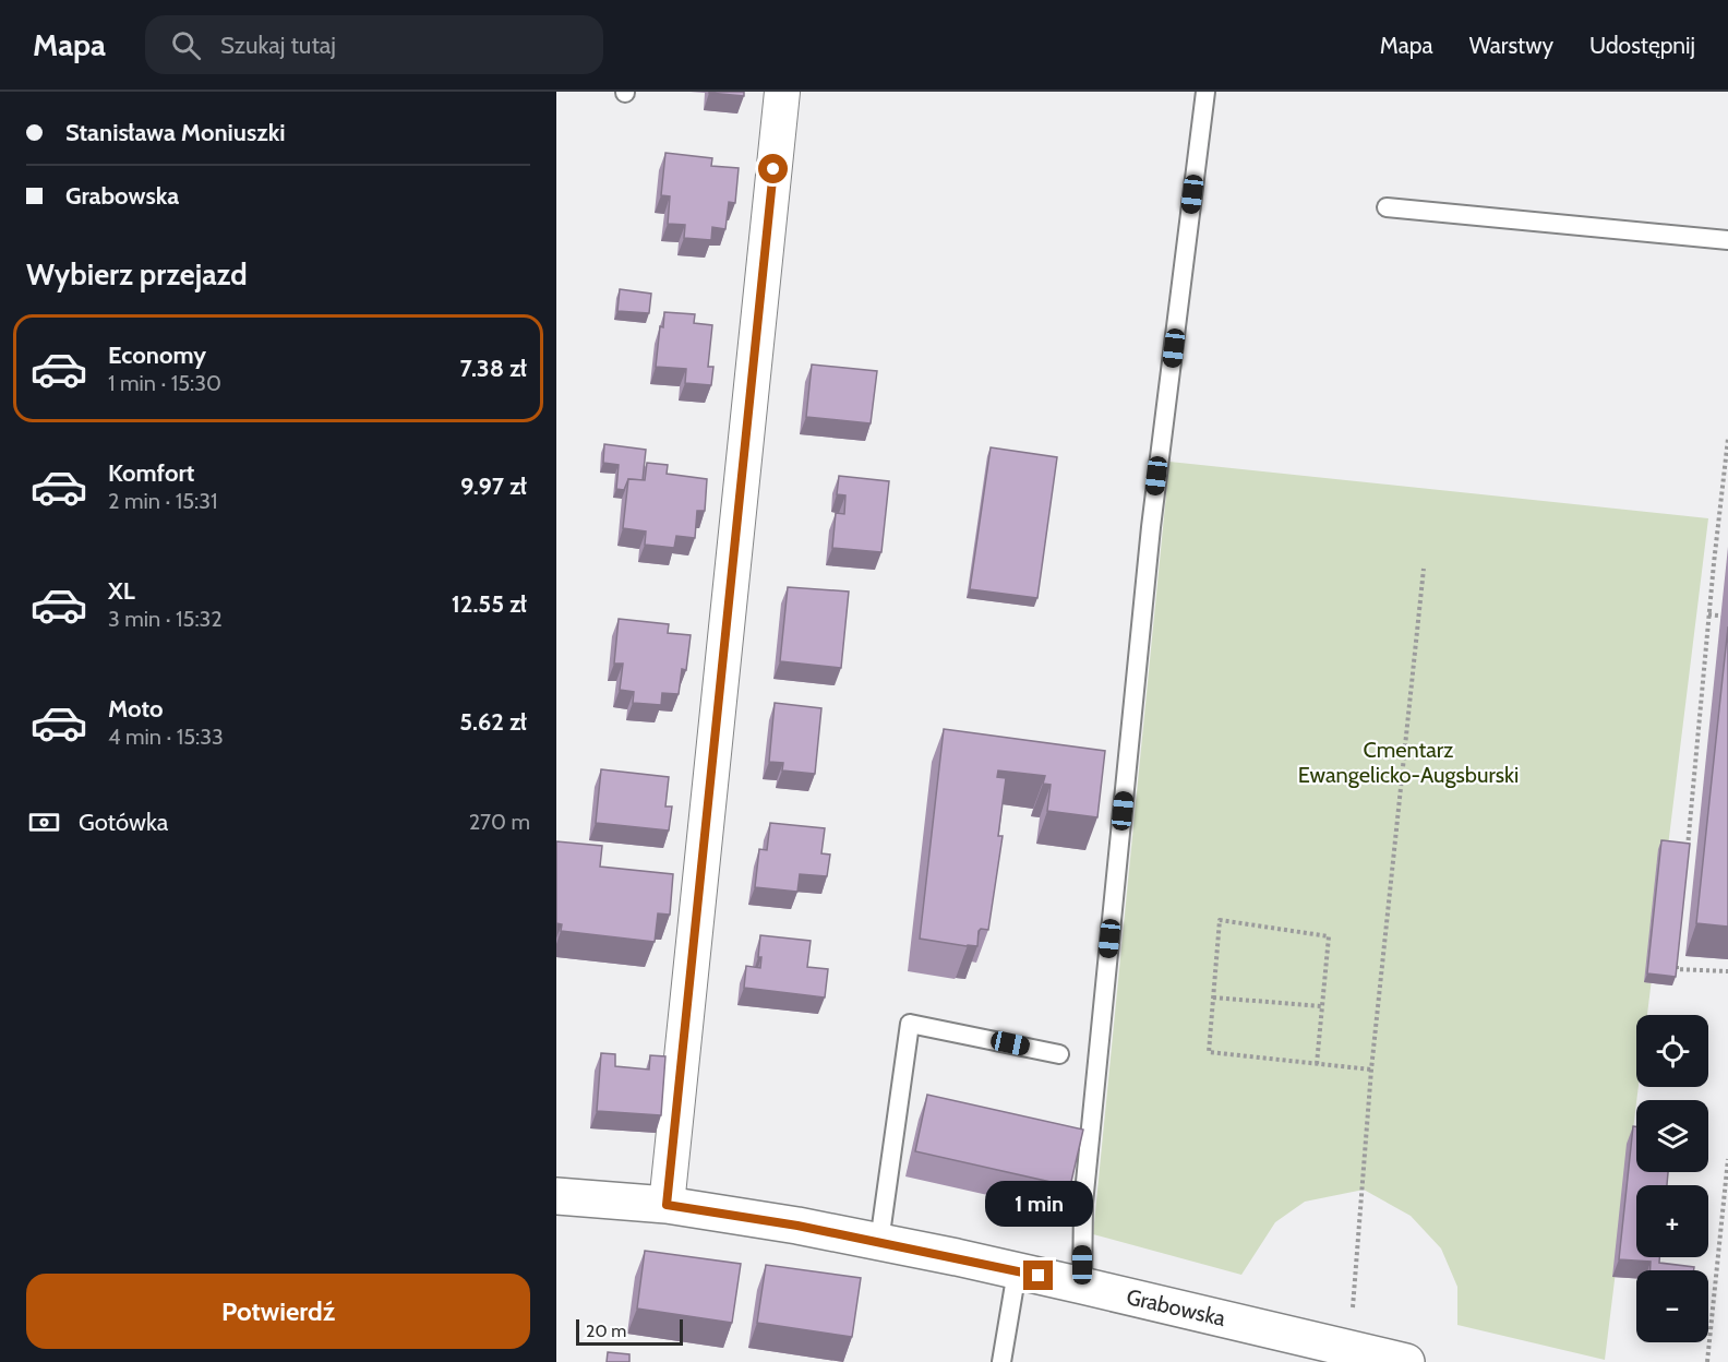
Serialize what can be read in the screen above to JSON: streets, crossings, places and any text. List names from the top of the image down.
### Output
{
  "streets": {
    "street": ["Grabowska"]
  },
  "parks": ["Cmentarz Ewangelicko-Augsburski"],
  "scale_bar": "20 m",
  "page": {
    "header": "Mapa",
    "search": "Szukaj tutaj",
    "nav": ["Mapa", "Warstwy", "Udostępnij"],
    "banner": ["Stanisława Moniuszki", "Grabowska"],
    "heading": "Wybierz przejazd",
    "list": [
      {
        "name": "Economy",
        "note": "1 min · 15:30",
        "value": "7.38 zł"
      },
      {
        "name": "Komfort",
        "note": "2 min · 15:31",
        "value": "9.97 zł"
      },
      {
        "name": "XL",
        "note": "3 min · 15:32",
        "value": "12.55 zł"
      },
      {
        "name": "Moto",
        "note": "4 min · 15:33",
        "value": "5.62 zł"
      }
    ],
    "pay": ["Gotówka", "270 m"],
    "map_buttons": ["+", "−"],
    "bubble": "1 min",
    "buttons": "Potwierdź",
    "scale": "20 m"
  }
}
